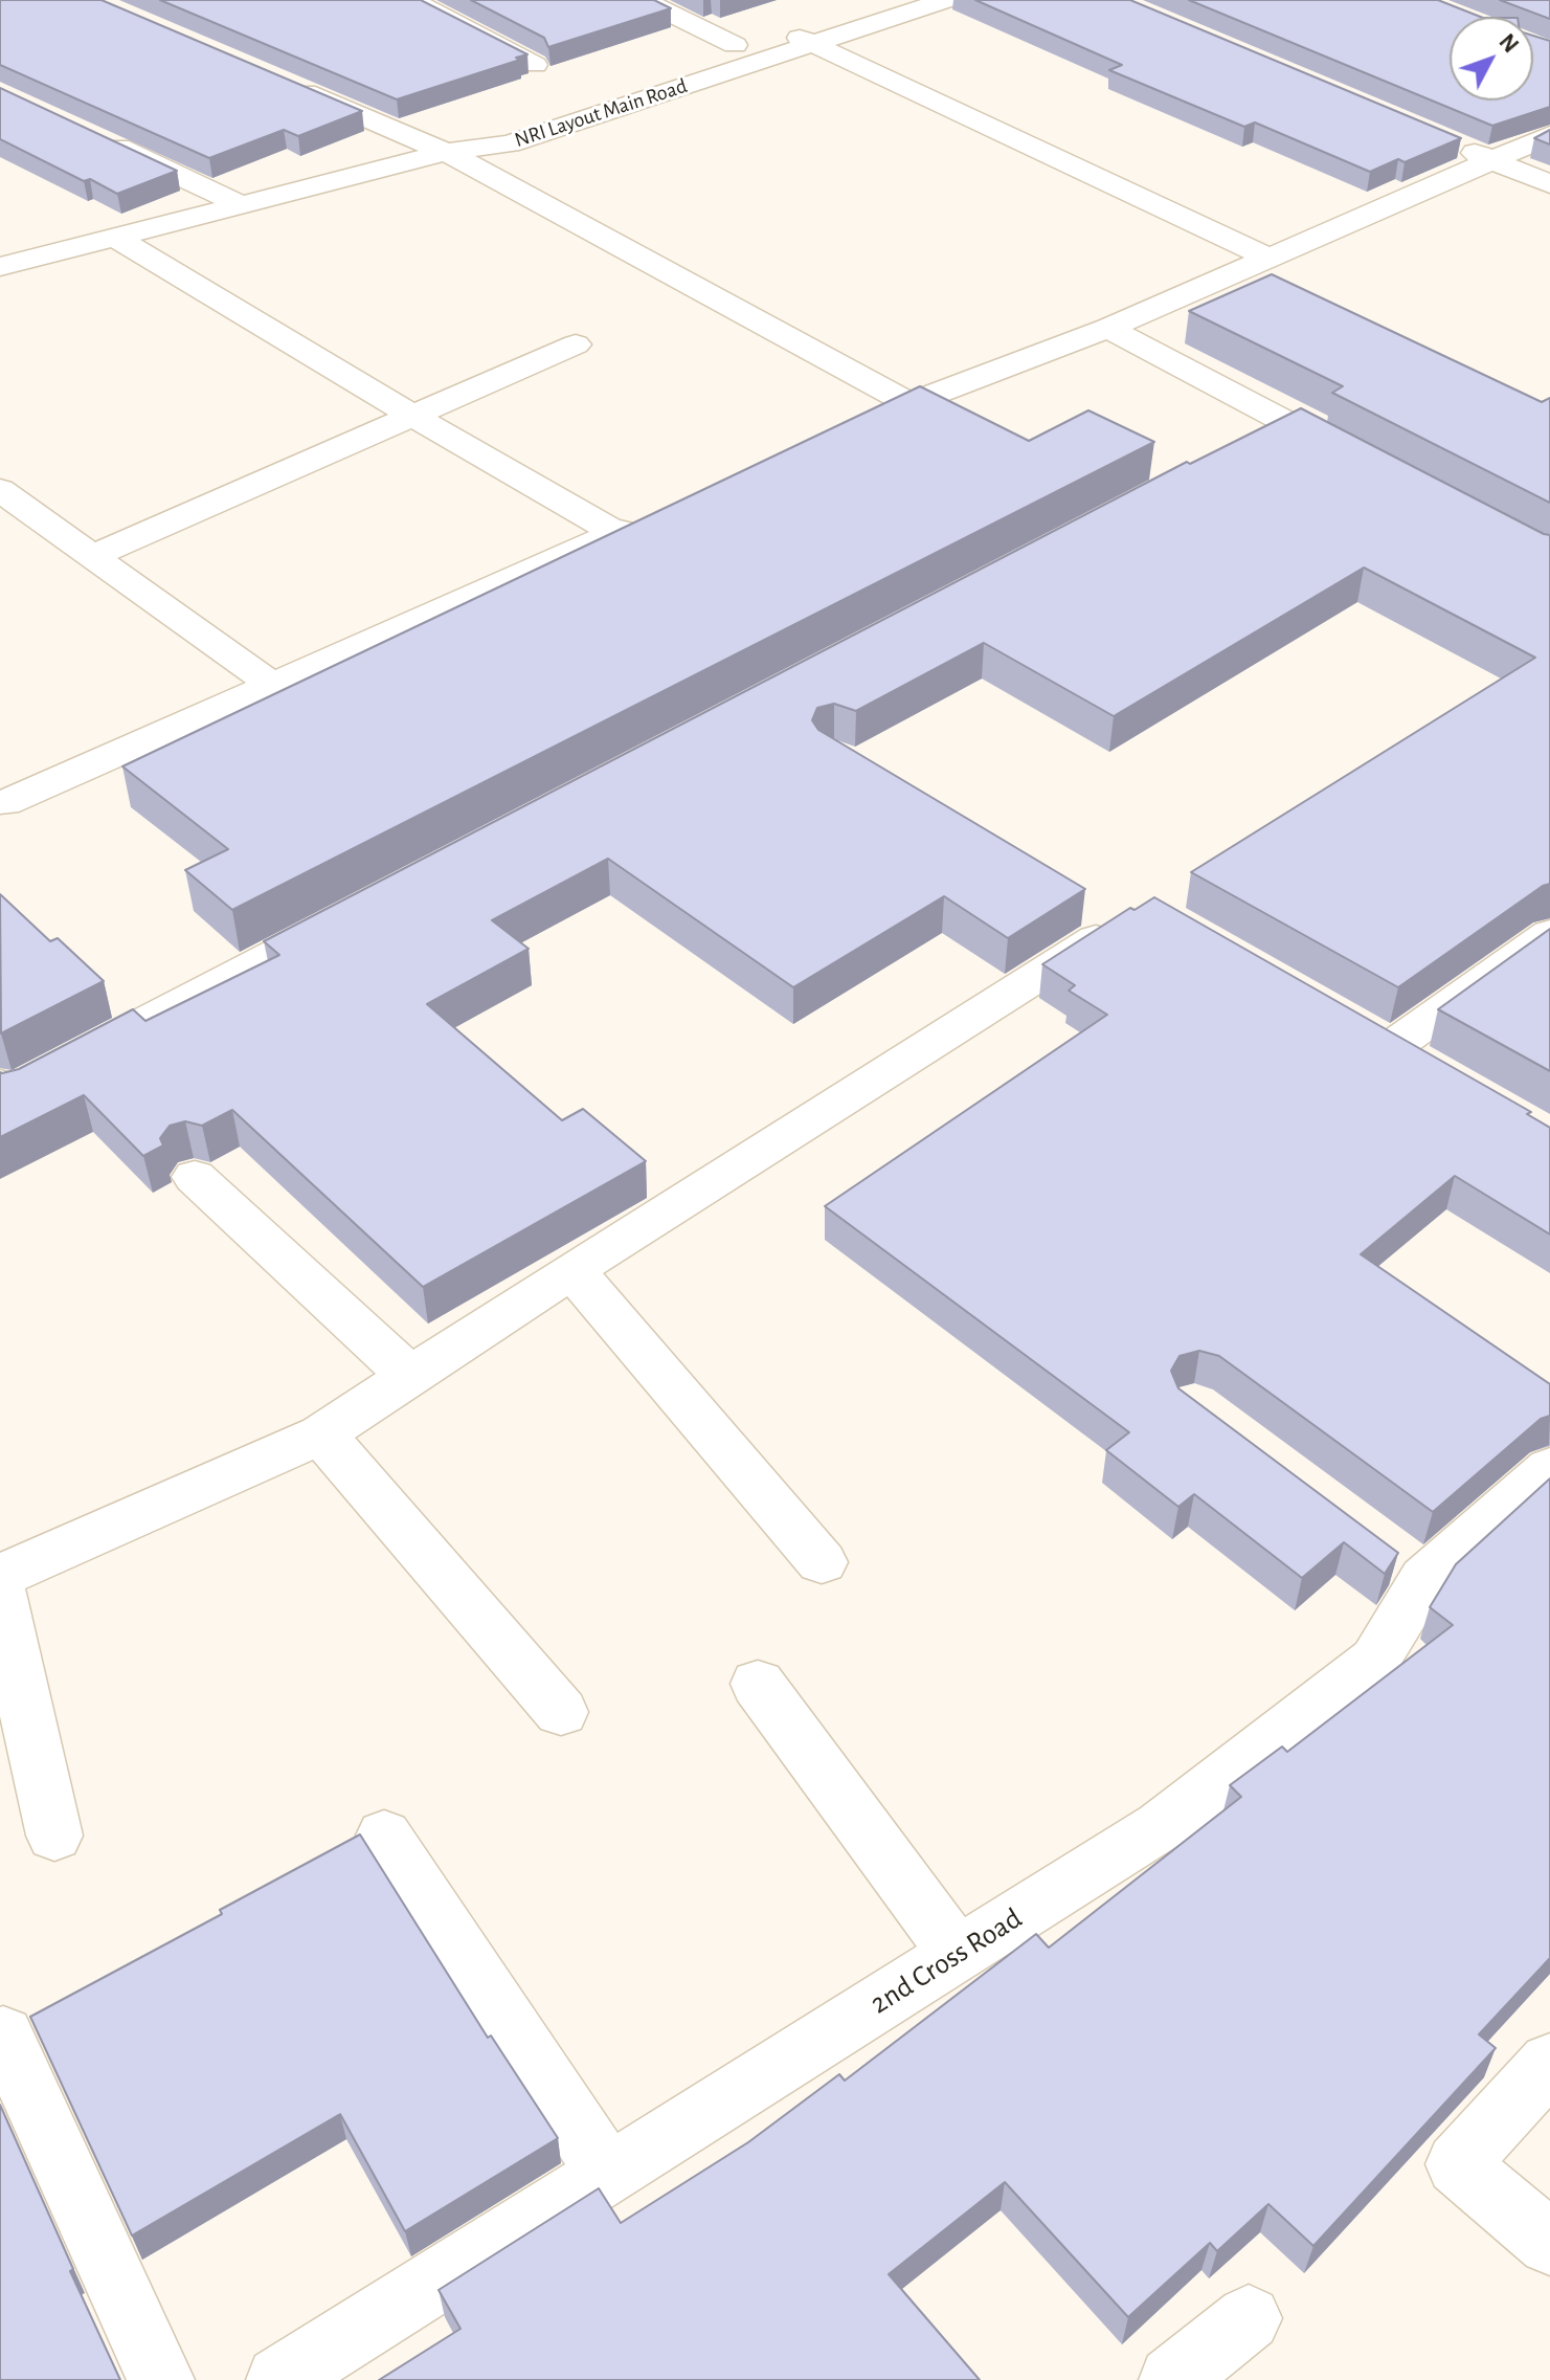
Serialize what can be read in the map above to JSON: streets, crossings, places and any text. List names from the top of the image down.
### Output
{
  "streets": {
    "street": ["NRI Layout Main Road", "2nd Cross Road"]
  },
  "north": "top right"
}
